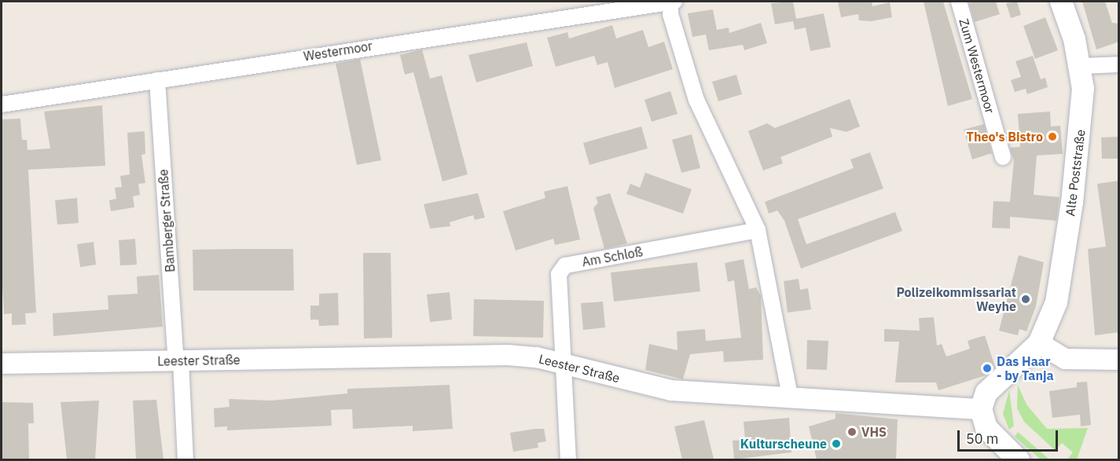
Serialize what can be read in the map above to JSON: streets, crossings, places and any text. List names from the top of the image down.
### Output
{
  "streets": {
    "main road": ["Alte Poststraße"],
    "street": [
      "Westermoor",
      "Zum Westermoor",
      "Bamberger Straße",
      "Am Schloß",
      "Leester Straße"
    ]
  },
  "crossings": [
    ["Westermoor", "Bamberger Straße"],
    ["Bamberger Straße", "Leester Straße"],
    ["Am Schloß", "Leester Straße"]
  ],
  "places": [
    "Theo's Bistro",
    "Polizeikommissariat Weyhe",
    "Das Haar - by Tanja",
    "VHS",
    "Kulturscheune"
  ],
  "scale_bar": "50 m"
}
